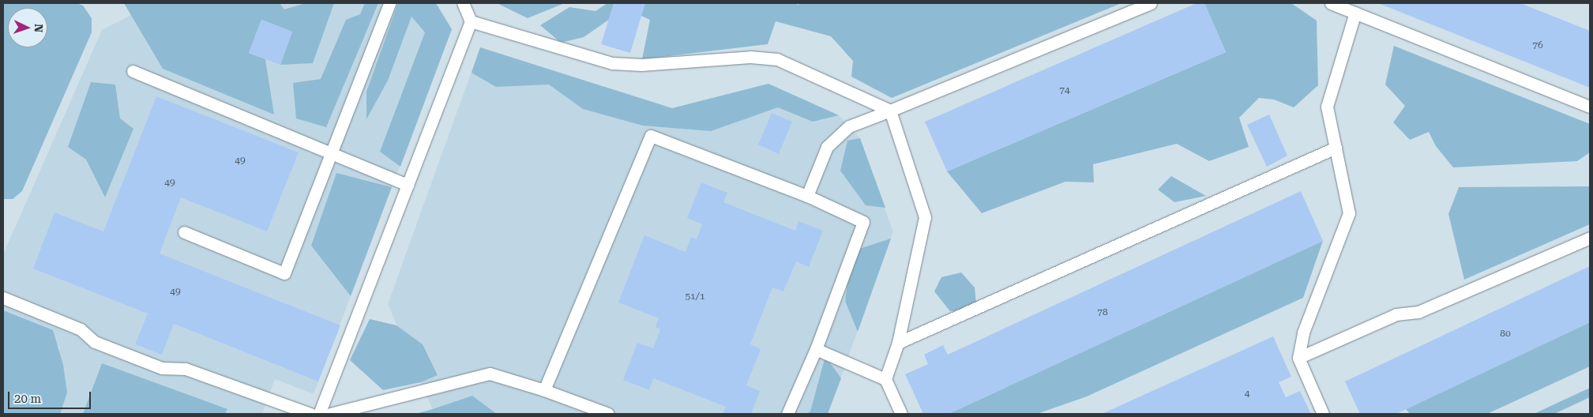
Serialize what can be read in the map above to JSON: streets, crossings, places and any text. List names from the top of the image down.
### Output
{
  "house_numbers": [
    "76",
    "74",
    "49",
    "49",
    "49",
    "51/1",
    "78",
    "80",
    "4"
  ],
  "scale_bar": "20 m",
  "north": "right"
}
